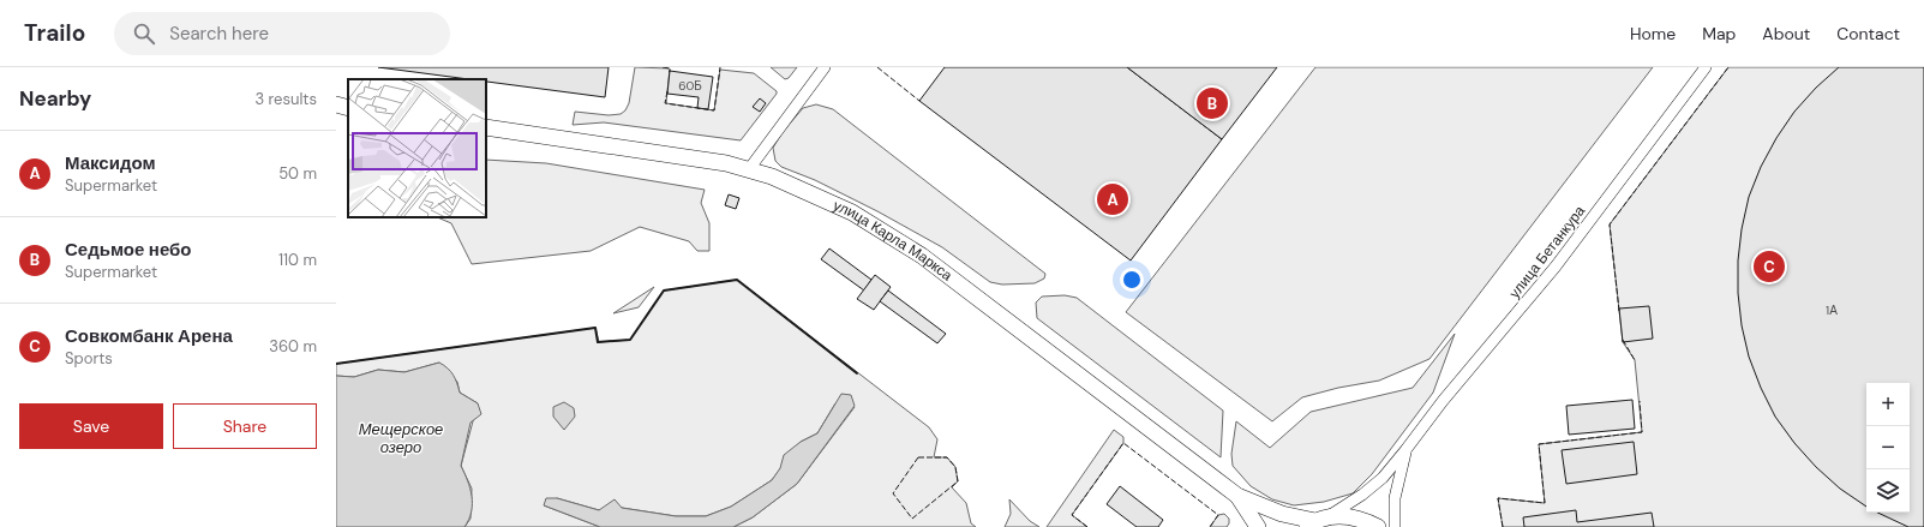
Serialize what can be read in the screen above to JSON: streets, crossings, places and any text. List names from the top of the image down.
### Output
{
  "streets": {
    "main road": ["улица Карла Маркса"],
    "street": ["улица Бетанкура"]
  },
  "water": ["Мещерское озеро"],
  "house_numbers": ["60Б", "1А"],
  "page": {
    "header": "Trailo",
    "search": "Search here",
    "nav": [
      "Home",
      "Map",
      "About",
      "Contact"
    ],
    "heading": ["Nearby", "3 results"],
    "pins": ["B", "A", "C"],
    "list": [
      {
        "mark": "A",
        "name": "Максидом",
        "note": "Supermarket",
        "value": "50 m"
      },
      {
        "mark": "B",
        "name": "Седьмое небо",
        "note": "Supermarket",
        "value": "110 m"
      },
      {
        "mark": "C",
        "name": "Совкомбанк Арена",
        "note": "Sports",
        "value": "360 m"
      }
    ],
    "map_buttons": ["+", "−"],
    "buttons": ["Save", "Share"]
  }
}
